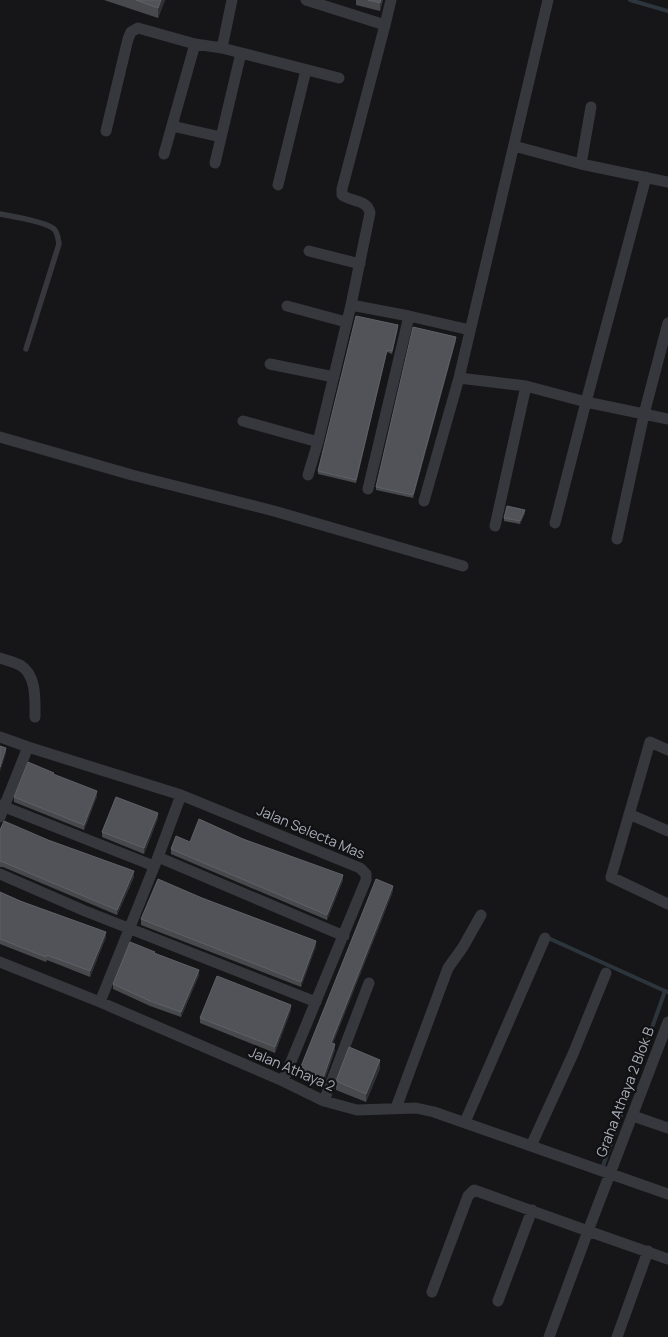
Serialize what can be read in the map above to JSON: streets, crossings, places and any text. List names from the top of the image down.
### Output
{
  "streets": {
    "street": ["Jalan Selecta Mas", "Jalan Athaya 2", "Graha Athaya 2 Blok B"]
  },
  "crossings": [
    ["Jalan Selecta Mas", "Jalan Athaya 2"],
    ["Jalan Athaya 2", "Graha Athaya 2 Blok B"]
  ]
}
